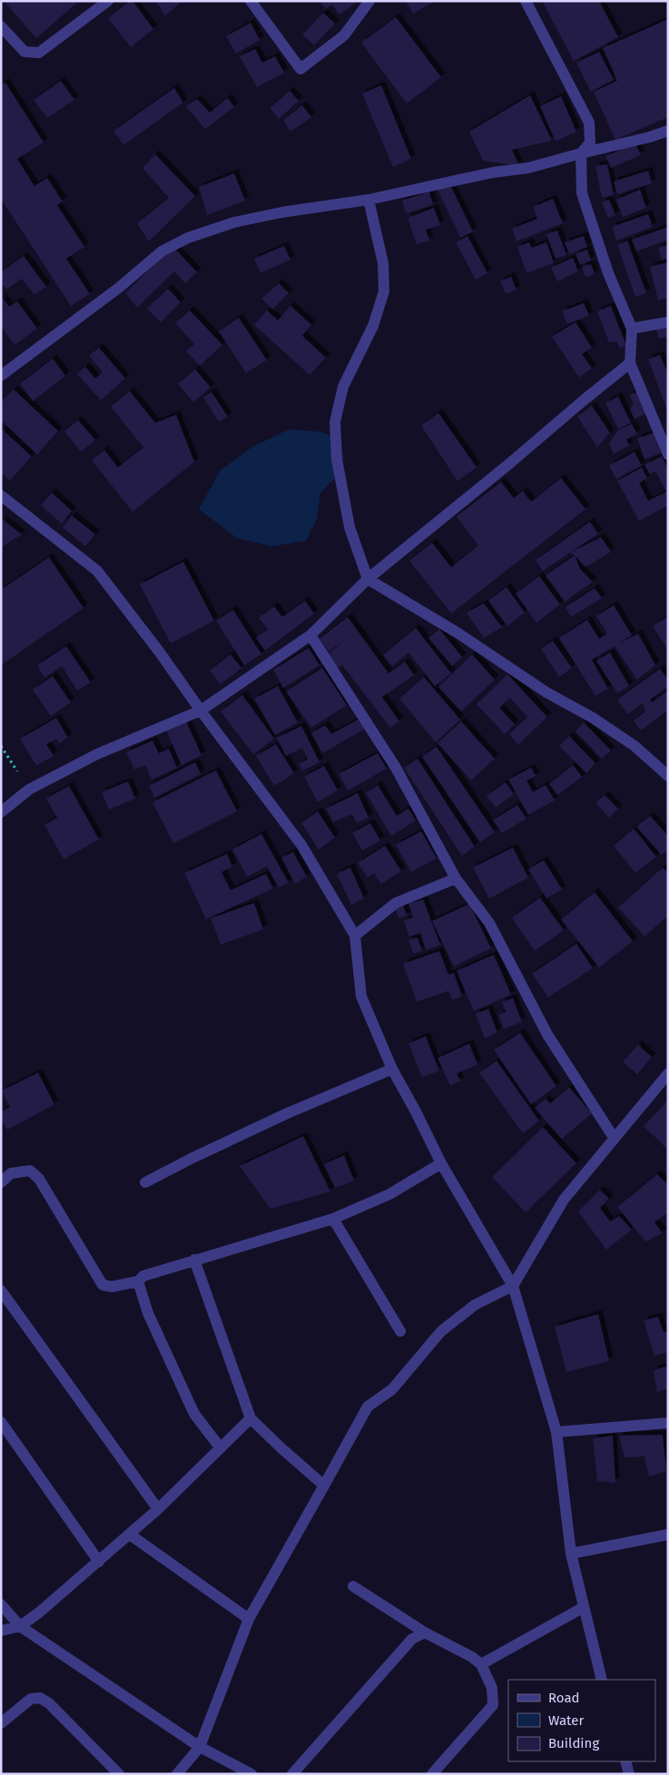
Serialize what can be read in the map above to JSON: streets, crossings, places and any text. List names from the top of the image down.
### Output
{
  "legend": ["Road", "Water", "Building"]
}
